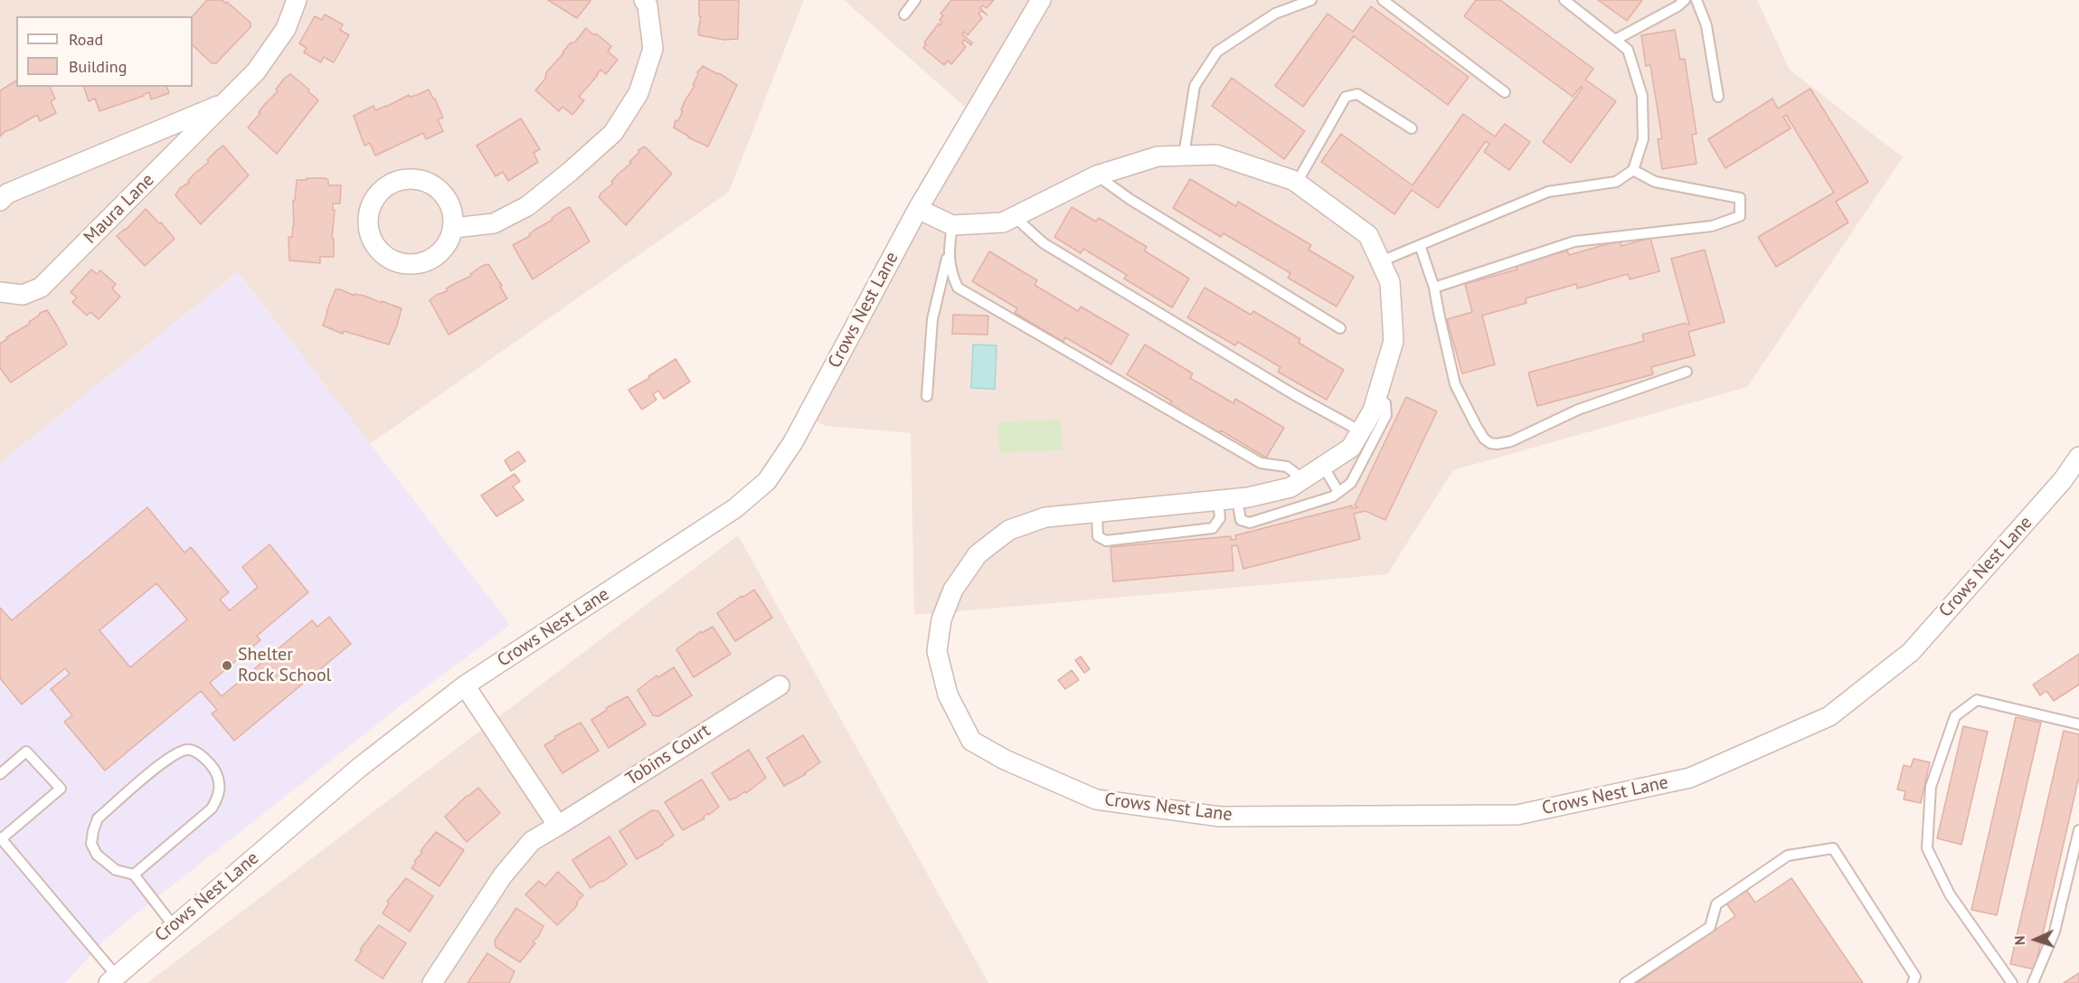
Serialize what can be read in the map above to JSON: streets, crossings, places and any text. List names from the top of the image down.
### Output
{
  "streets": {
    "street": ["Maura Lane", "Crows Nest Lane", "Tobins Court"]
  },
  "places": ["Shelter Rock School"],
  "legend": ["Road", "Building"],
  "north": "left"
}
